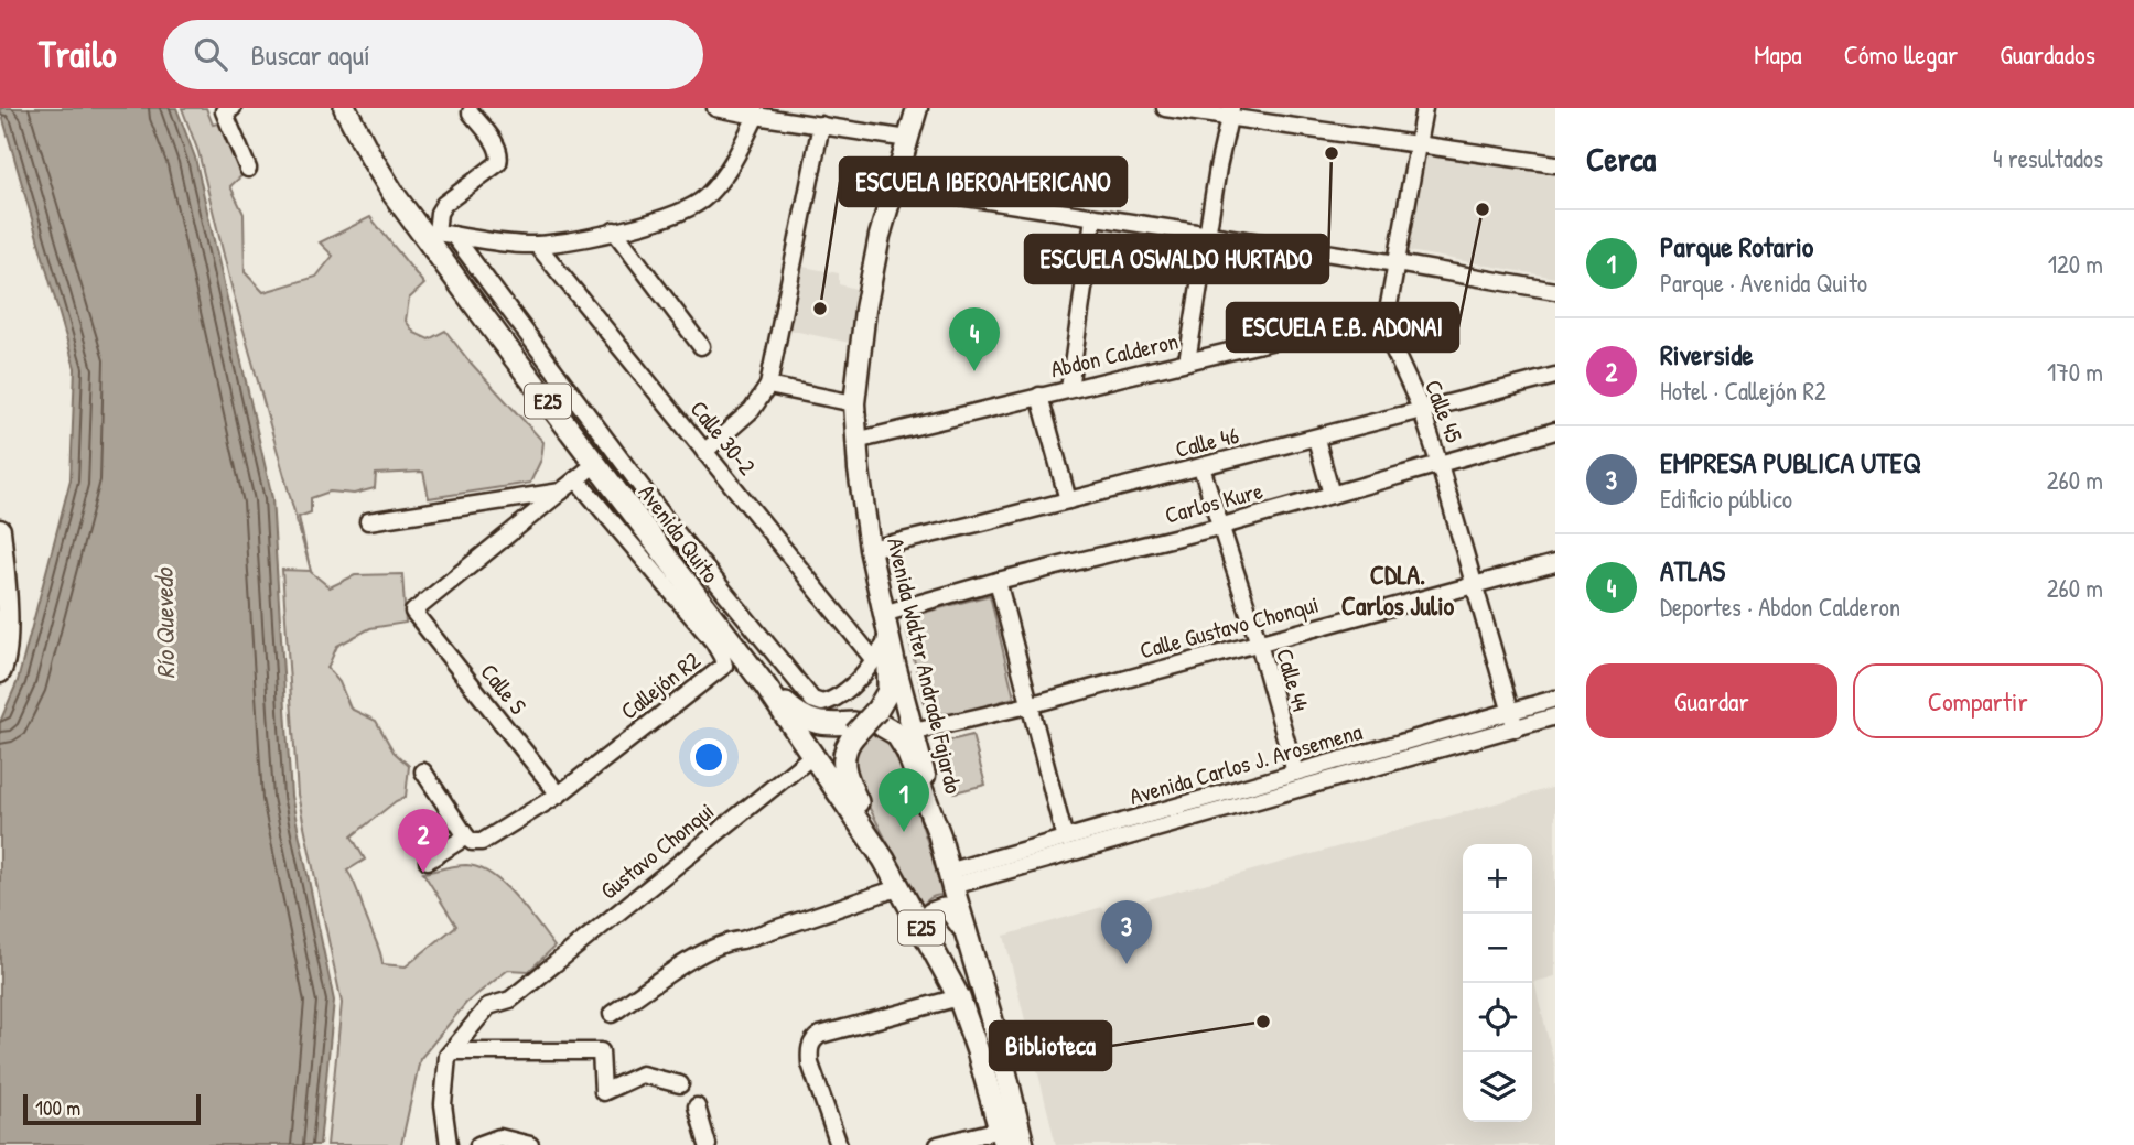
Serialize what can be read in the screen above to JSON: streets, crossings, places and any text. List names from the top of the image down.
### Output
{
  "streets": {
    "highway": ["E25", "Avenida Quito", "Avenida Walter Andrade Fajardo"],
    "street": [
      "Abdon Calderon",
      "Calle 45",
      "Calle 30-2",
      "Calle 46",
      "Carlos Kure",
      "Calle Gustavo Chonqui",
      "Calle 44",
      "Callejón R2",
      "Calle S",
      "Avenida Carlos J. Arosemena",
      "Gustavo Chonqui"
    ]
  },
  "crossings": [
    ["Abdon Calderon", "Calle 45"],
    ["Abdon Calderon", "Avenida Walter Andrade Fajardo"],
    ["E25", "Avenida Quito"],
    ["Calle 45", "Calle 46"],
    ["Calle 45", "Carlos Kure"],
    ["Calle 45", "Calle Gustavo Chonqui"],
    ["Calle 45", "Avenida Carlos J. Arosemena"],
    ["Calle 46", "Avenida Walter Andrade Fajardo"],
    ["Calle 46", "Calle 44"],
    ["Carlos Kure", "Avenida Walter Andrade Fajardo"],
    ["Carlos Kure", "Calle 44"],
    ["Avenida Quito", "Gustavo Chonqui"],
    ["Calle Gustavo Chonqui", "Avenida Walter Andrade Fajardo"],
    ["Calle Gustavo Chonqui", "Calle 44"],
    ["Avenida Walter Andrade Fajardo", "Avenida Carlos J. Arosemena"],
    ["Calle 44", "Avenida Carlos J. Arosemena"],
    ["Callejón R2", "Calle S"]
  ],
  "districts": ["CDLA. Carlos Julio"],
  "water": ["Río Quevedo"],
  "places": [
    "ESCUELA OSWALDO HURTADO",
    "ESCUELA E.B. ADONAI",
    "ESCUELA IBEROAMERICANO",
    "Biblioteca"
  ],
  "scale_bar": "100 m",
  "page": {
    "header": "Trailo",
    "search": "Buscar aquí",
    "nav": ["Mapa", "Cómo llegar", "Guardados"],
    "heading": ["Cerca", "4 resultados"],
    "list": [
      {
        "mark": "1",
        "name": "Parque Rotario",
        "note": "Parque · Avenida Quito",
        "value": "120 m"
      },
      {
        "mark": "2",
        "name": "Riverside",
        "note": "Hotel · Callejón R2",
        "value": "170 m"
      },
      {
        "mark": "3",
        "name": "EMPRESA PUBLICA UTEQ",
        "note": "Edificio público",
        "value": "260 m"
      },
      {
        "mark": "4",
        "name": "ATLAS",
        "note": "Deportes · Abdon Calderon",
        "value": "260 m"
      }
    ],
    "pins": [
      "4",
      "1",
      "2",
      "3"
    ],
    "buttons": ["Guardar", "Compartir"],
    "map_buttons": ["+", "−"],
    "scale": "100 m"
  }
}
